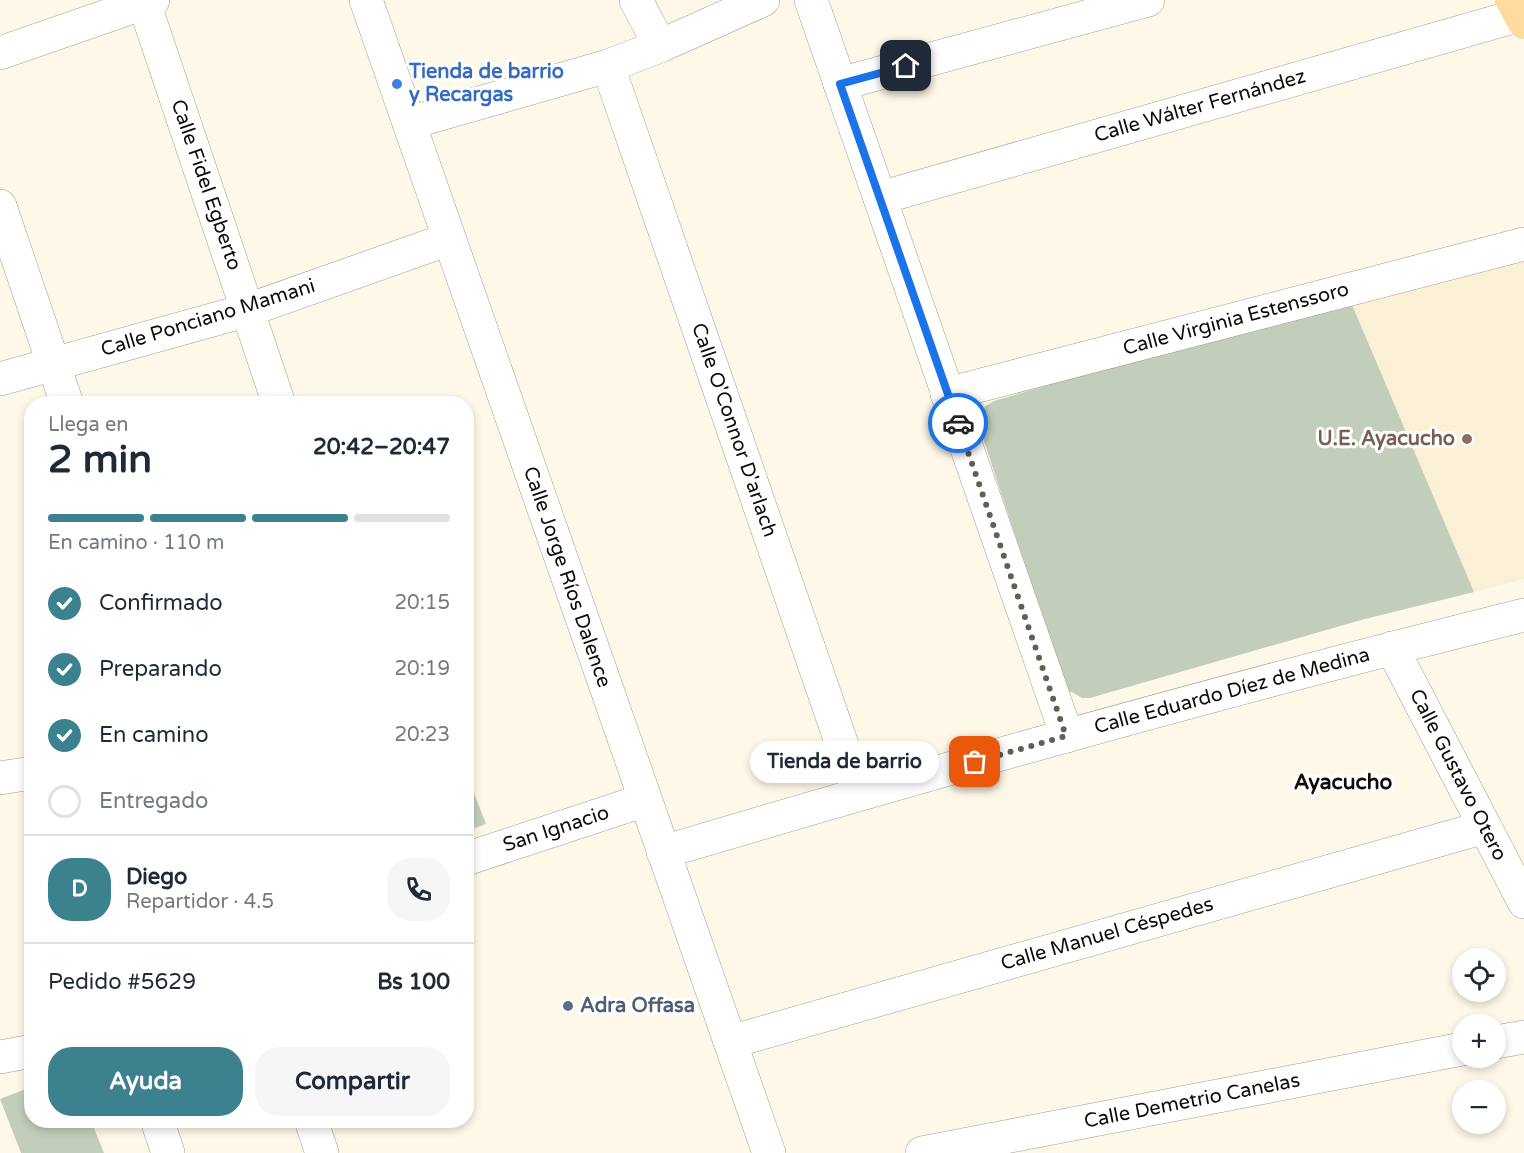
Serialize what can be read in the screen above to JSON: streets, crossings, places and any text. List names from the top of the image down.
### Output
{
  "streets": {
    "street": [
      "Calle Wálter Fernández",
      "Calle Fidel Egberto",
      "Calle Ponciano Mamani",
      "Calle Virginia Estenssoro",
      "Calle O'Connor D'arlach",
      "Calle Jorge Ríos Dalence",
      "Calle Eduardo Díez de Medina",
      "Calle Gustavo Otero",
      "San Ignacio",
      "Calle Manuel Céspedes",
      "Calle Demetrio Canelas"
    ]
  },
  "crossings": [
    ["Calle Fidel Egberto", "Calle Ponciano Mamani"],
    ["Calle Ponciano Mamani", "Calle Jorge Ríos Dalence"],
    ["Calle O'Connor D'arlach", "Calle Eduardo Díez de Medina"],
    ["Calle Jorge Ríos Dalence", "Calle Eduardo Díez de Medina"],
    ["Calle Jorge Ríos Dalence", "San Ignacio"],
    ["Calle Jorge Ríos Dalence", "Calle Manuel Céspedes"],
    ["Calle Eduardo Díez de Medina", "Calle Gustavo Otero"],
    ["Calle Gustavo Otero", "Calle Manuel Céspedes"]
  ],
  "districts": ["Ayacucho"],
  "places": [
    "Tienda de barrio y Recargas",
    "U.E. Ayacucho",
    "Tienda de barrio",
    "Adra Offasa"
  ],
  "page": {
    "heading": ["2 min", "Llega en", "20:42–20:47"],
    "panel": [
      "Diego",
      "Repartidor · 4.5",
      "Pedido #5629",
      "Bs 100"
    ],
    "bar": "En camino · 110 m",
    "list": [
      ["Confirmado", "20:15"],
      ["Preparando", "20:19"],
      ["En camino", "20:23"],
      "Entregado"
    ],
    "bubble": "Tienda de barrio",
    "round": "D",
    "map_buttons": ["+", "−"],
    "buttons": ["Ayuda", "Compartir"]
  }
}
